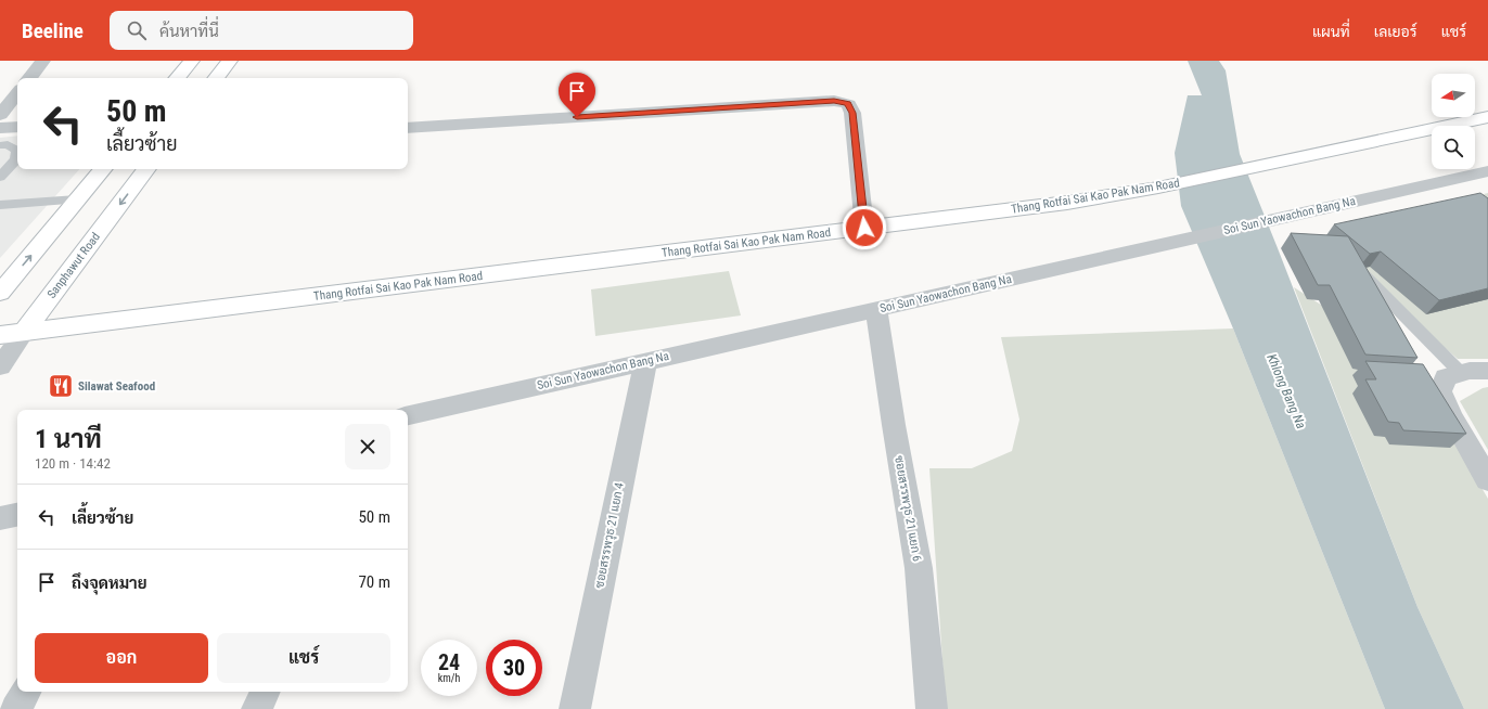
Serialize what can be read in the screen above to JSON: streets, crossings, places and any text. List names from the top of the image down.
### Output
{
  "streets": {
    "main road": ["Thang Rotfai Sai Kao Pak Nam Road", "Sanphawut Road"],
    "street": ["Soi Sun Yaowachon Bang Na", "ซอยสรรพวุธ 21 แยก 6", "ซอยสรรพวุธ 21 แยก 4"]
  },
  "crossings": [
    ["Thang Rotfai Sai Kao Pak Nam Road", "Sanphawut Road"],
    ["Soi Sun Yaowachon Bang Na", "ซอยสรรพวุธ 21 แยก 6"],
    ["Soi Sun Yaowachon Bang Na", "ซอยสรรพวุธ 21 แยก 4"]
  ],
  "water": ["Khlong Bang Na"],
  "places": {
    "restaurant": ["Silawat Seafood"]
  },
  "north": "left",
  "page": {
    "header": "Beeline",
    "search": "ค้นหาที่นี่",
    "nav": ["แผนที่", "เลเยอร์", "แชร์"],
    "turn": ["50 m", "เลี้ยวซ้าย"],
    "heading": ["1 นาที", "120 m · 14:42"],
    "list": [
      {
        "name": "เลี้ยวซ้าย",
        "value": "50 m"
      },
      {
        "name": "ถึงจุดหมาย",
        "value": "70 m"
      }
    ],
    "buttons": ["ออก", "แชร์"],
    "speed": "24 km/h",
    "limit": "30"
  }
}
